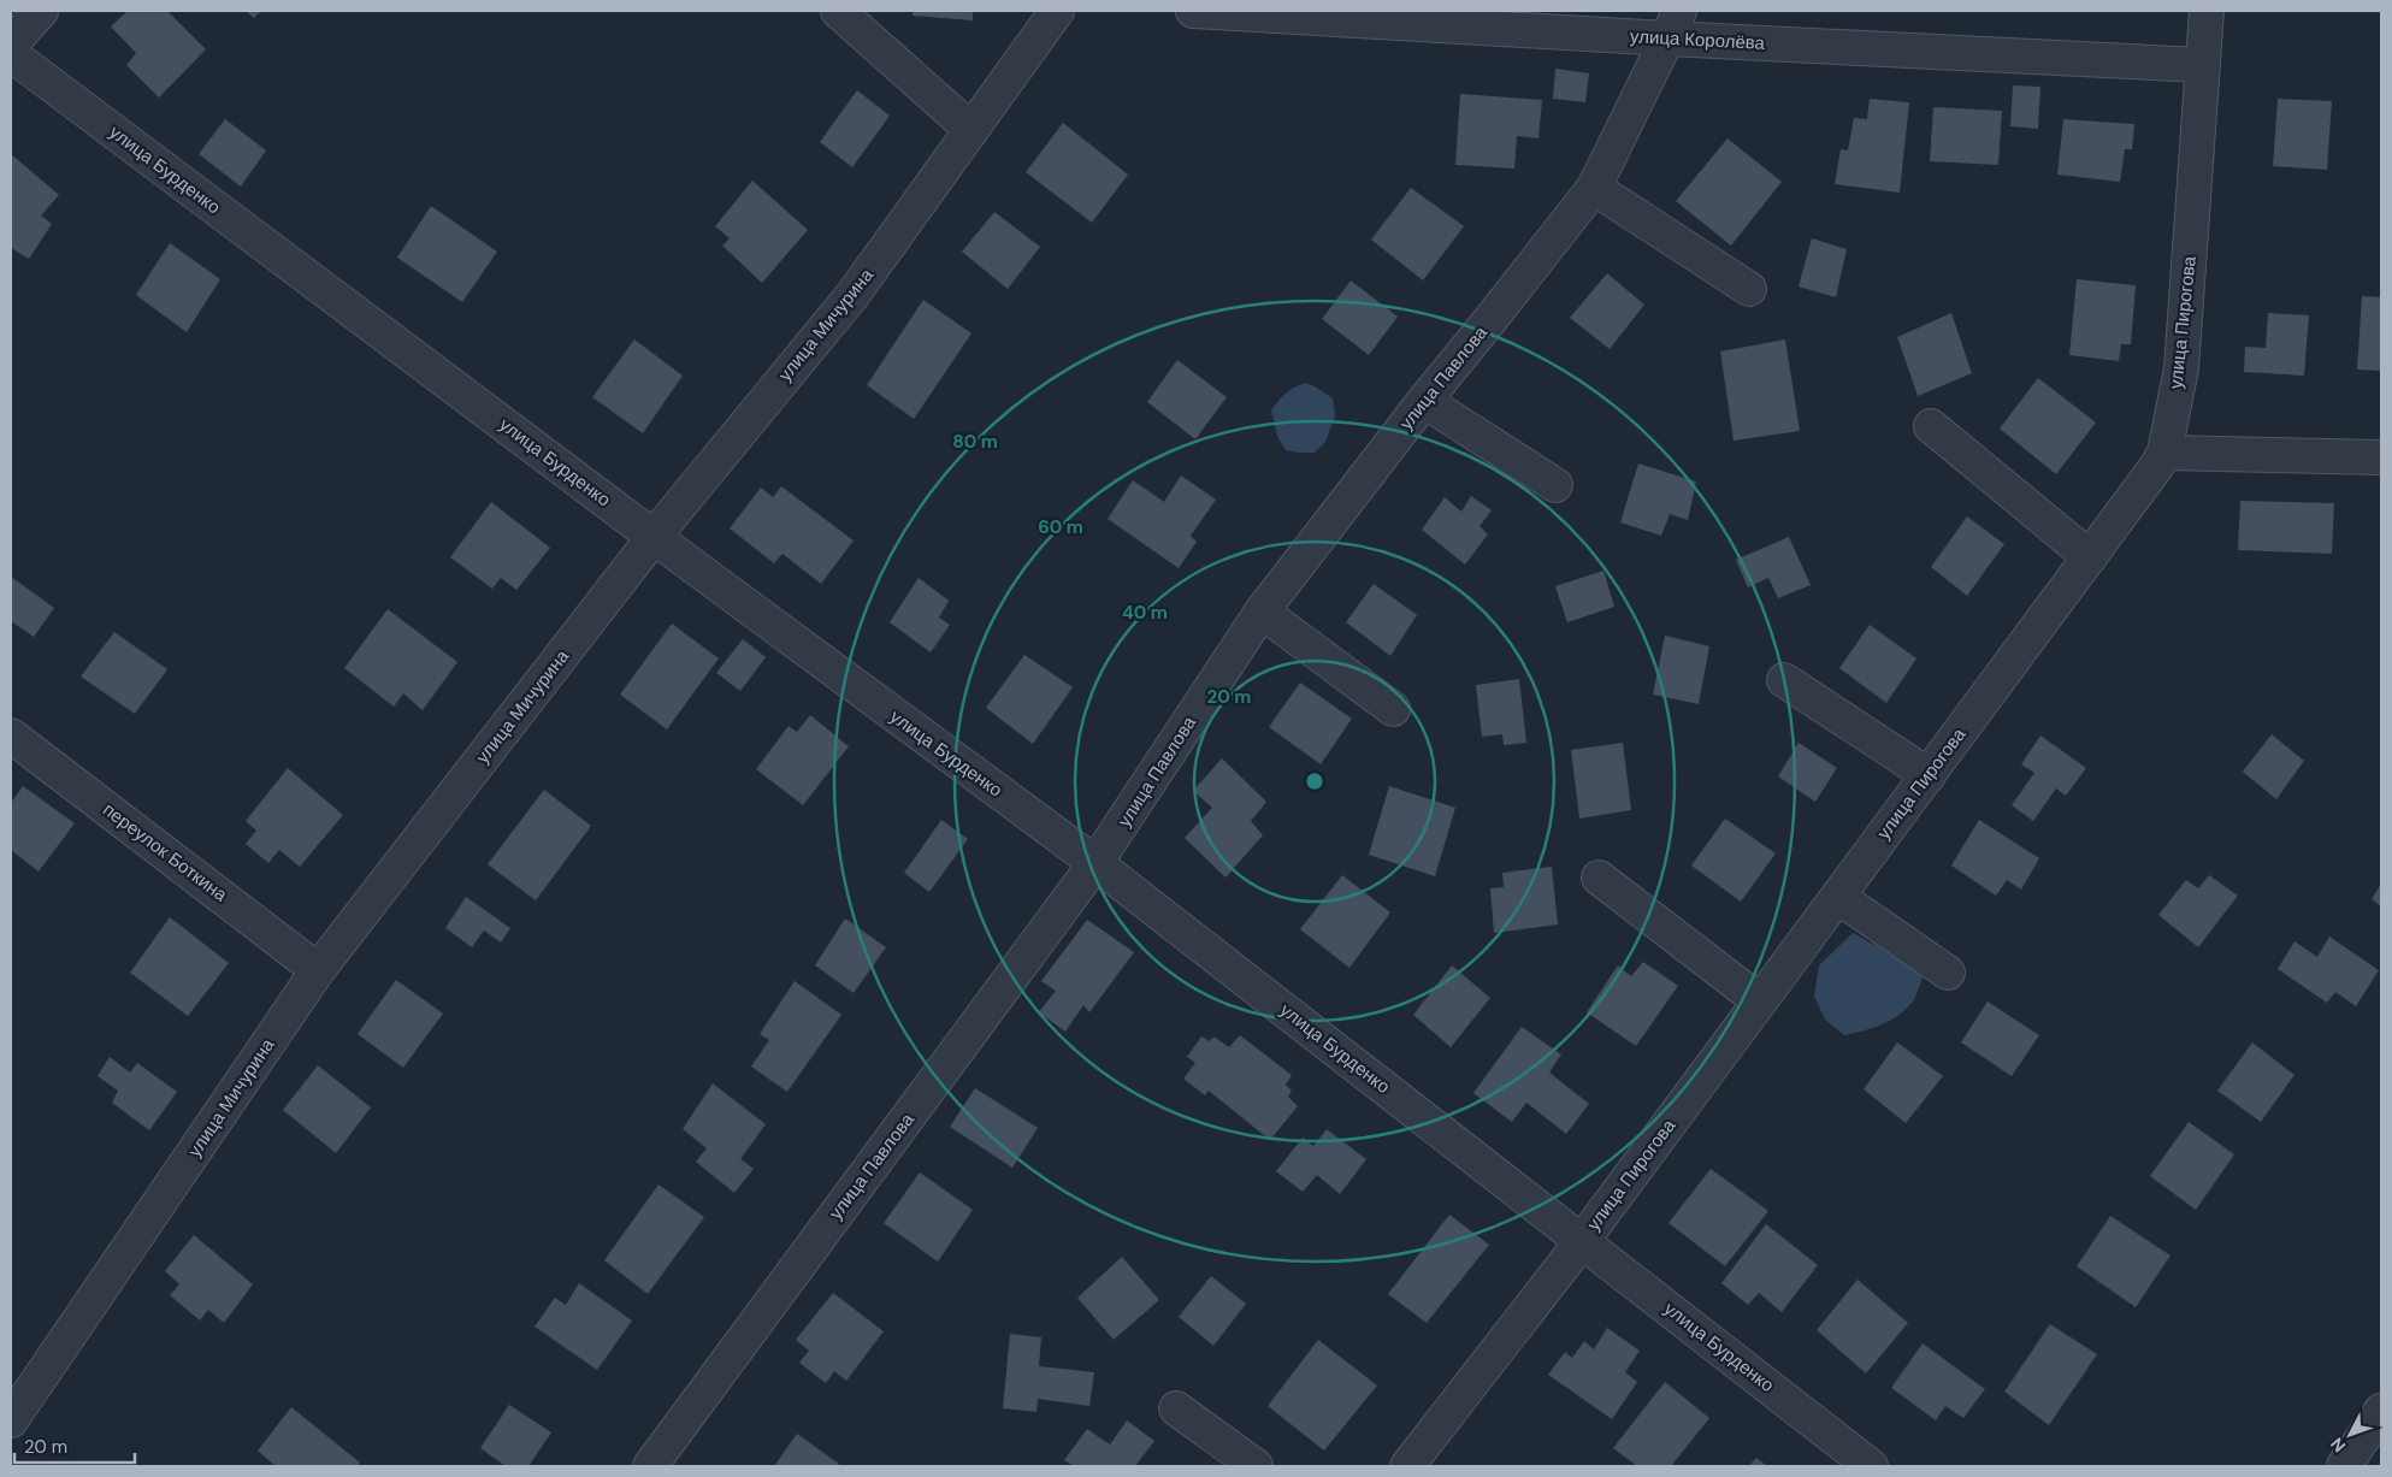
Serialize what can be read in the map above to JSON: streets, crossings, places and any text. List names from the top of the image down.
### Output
{
  "streets": {
    "street": [
      "улица Королёва",
      "улица Бурденко",
      "улица Пирогова",
      "улица Мичурина",
      "улица Павлова",
      "переулок Боткина"
    ]
  },
  "crossings": [
    ["улица Королёва", "улица Пирогова"],
    ["улица Королёва", "улица Павлова"],
    ["улица Бурденко", "улица Пирогова"],
    ["улица Бурденко", "улица Мичурина"],
    ["улица Бурденко", "улица Павлова"],
    ["улица Мичурина", "переулок Боткина"]
  ],
  "scale_bar": "20 m",
  "north": "bottom left",
  "rings": [
    "80 m",
    "60 m",
    "40 m",
    "20 m"
  ]
}
